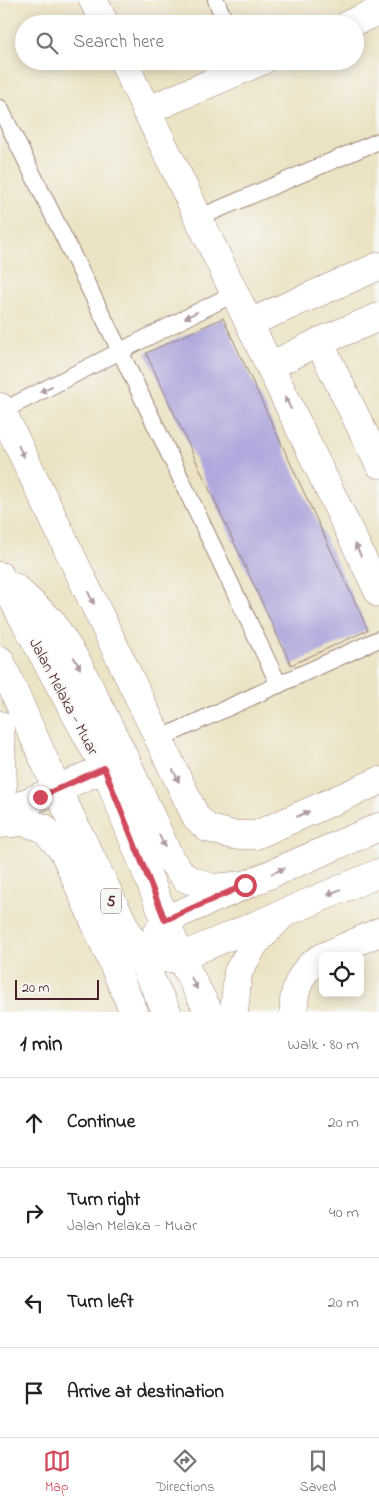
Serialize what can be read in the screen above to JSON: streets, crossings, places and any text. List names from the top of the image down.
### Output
{
  "streets": {
    "street": ["Jalan Melaka - Muar", "5"]
  },
  "scale_bar": "20 m",
  "page": {
    "search": "Search here",
    "scale": "20 m",
    "heading": ["1 min", "Walk · 80 m"],
    "list": [
      ["Continue", "20 m"],
      ["Turn right", "Jalan Melaka - Muar", "40 m"],
      ["Turn left", "20 m"],
      "Arrive at destination"
    ],
    "nav": ["Map", "Directions", "Saved"]
  }
}
